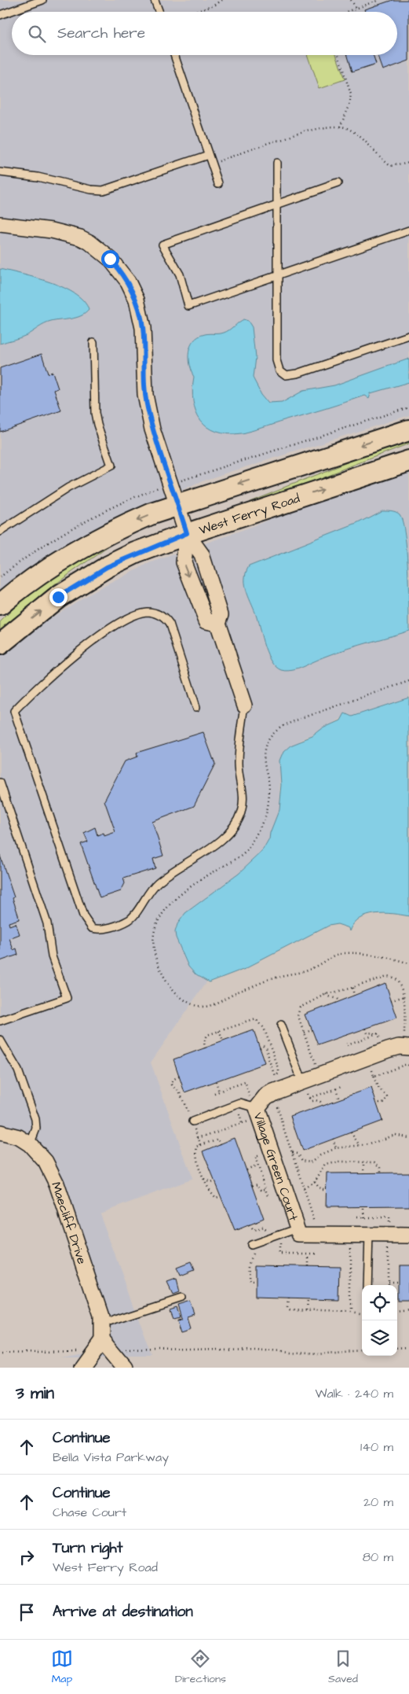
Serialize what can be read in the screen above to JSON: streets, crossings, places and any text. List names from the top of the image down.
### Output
{
  "streets": {
    "main road": ["West Ferry Road"],
    "street": ["Village Green Court", "Maecliff Drive"]
  },
  "page": {
    "search": "Search here",
    "heading": ["3 min", "Walk · 240 m"],
    "list": [
      ["Continue", "Bella Vista Parkway", "140 m"],
      ["Continue", "Chase Court", "20 m"],
      ["Turn right", "West Ferry Road", "80 m"],
      "Arrive at destination"
    ],
    "nav": ["Map", "Directions", "Saved"]
  }
}
